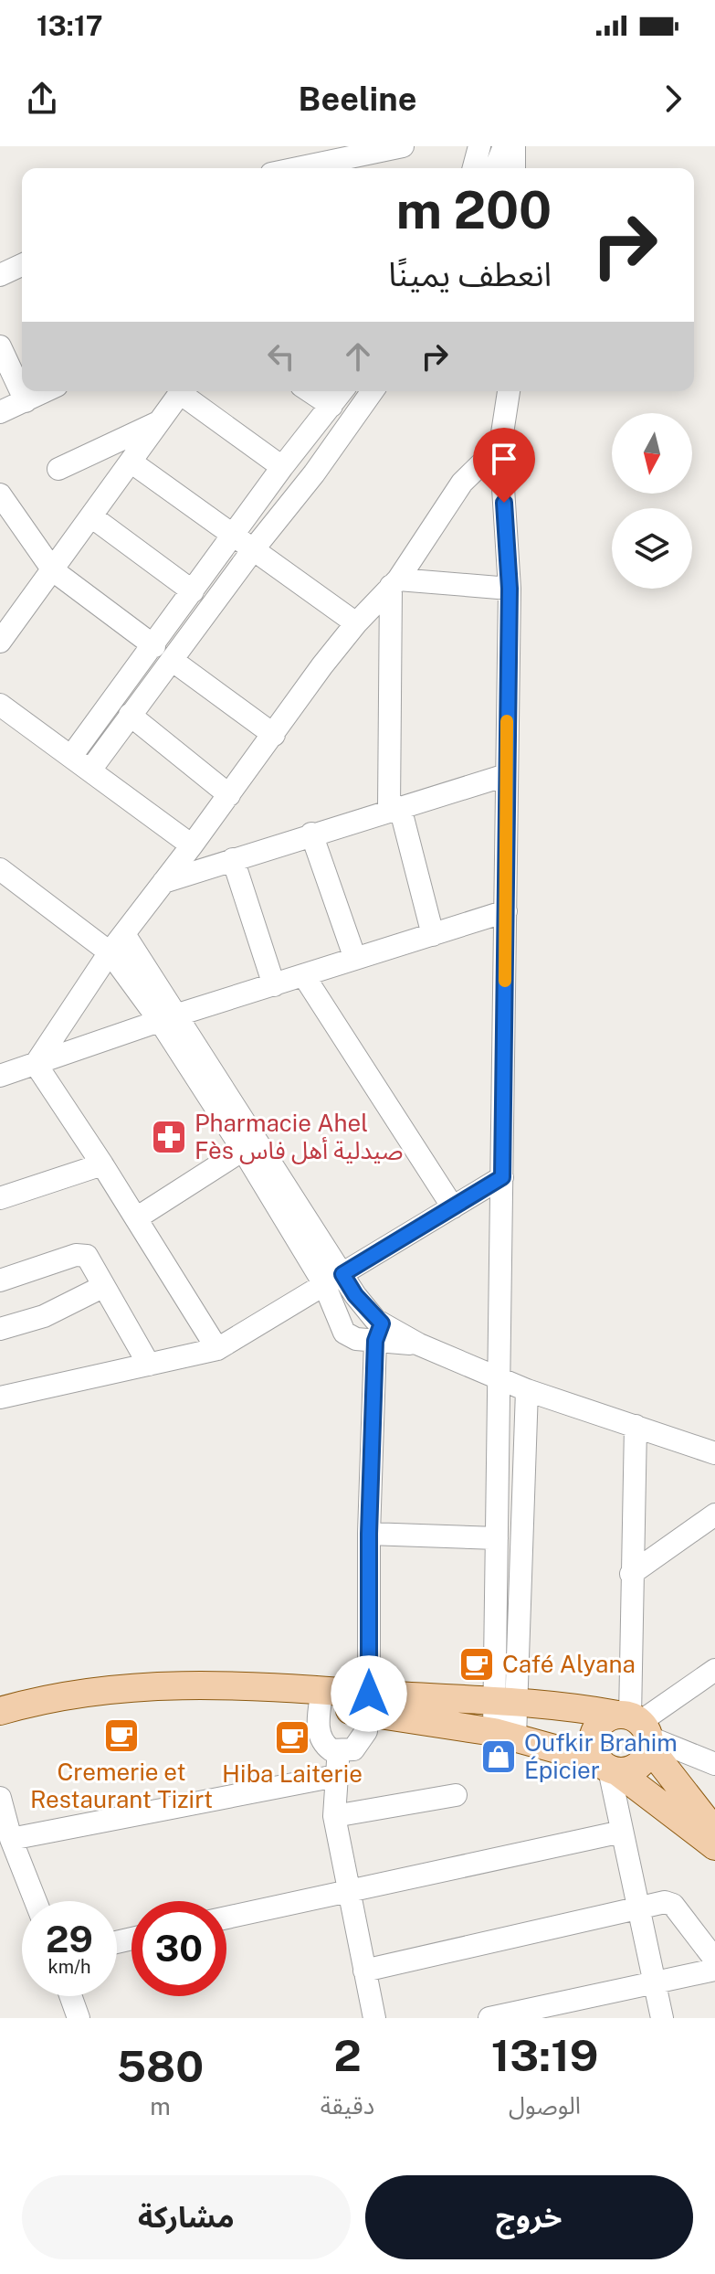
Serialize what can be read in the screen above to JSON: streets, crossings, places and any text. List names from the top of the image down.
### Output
{
  "places": {
    "pharmacy": ["Pharmacie Ahel Fès صيدلية أهل فاس"],
    "cafe": ["Café Alyana", "Cremerie et Restaurant Tizirt", "Hiba Laiterie"],
    "shop": ["Oufkir Brahim Épicier"]
  },
  "north": "bottom",
  "page": {
    "status": "13:17",
    "header": "Beeline",
    "turn": ["200 m", "انعطف يمينًا"],
    "speed": "29 km/h",
    "limit": "30",
    "eta": [
      "13:19",
      "الوصول",
      "2",
      "دقيقة",
      "580",
      "m"
    ],
    "buttons": ["خروج", "مشاركة"]
  }
}
